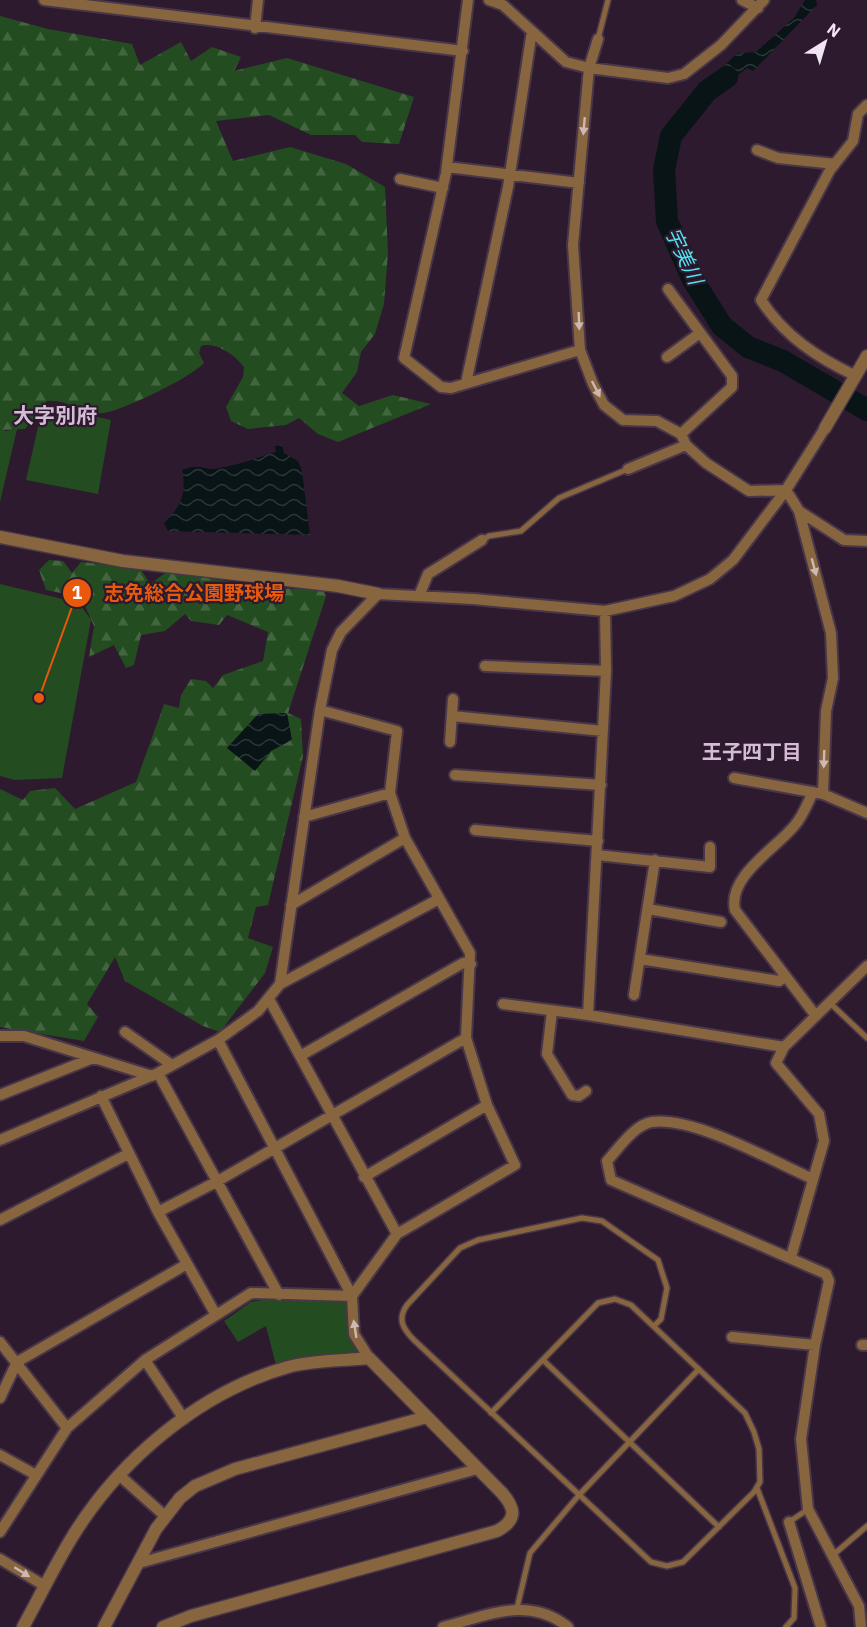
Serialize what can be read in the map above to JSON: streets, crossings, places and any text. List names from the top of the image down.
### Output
{
  "districts": ["大字別府", "王子四丁目"],
  "water": ["宇美川"],
  "places": ["志免総合公園野球場"],
  "north": "top right"
}
